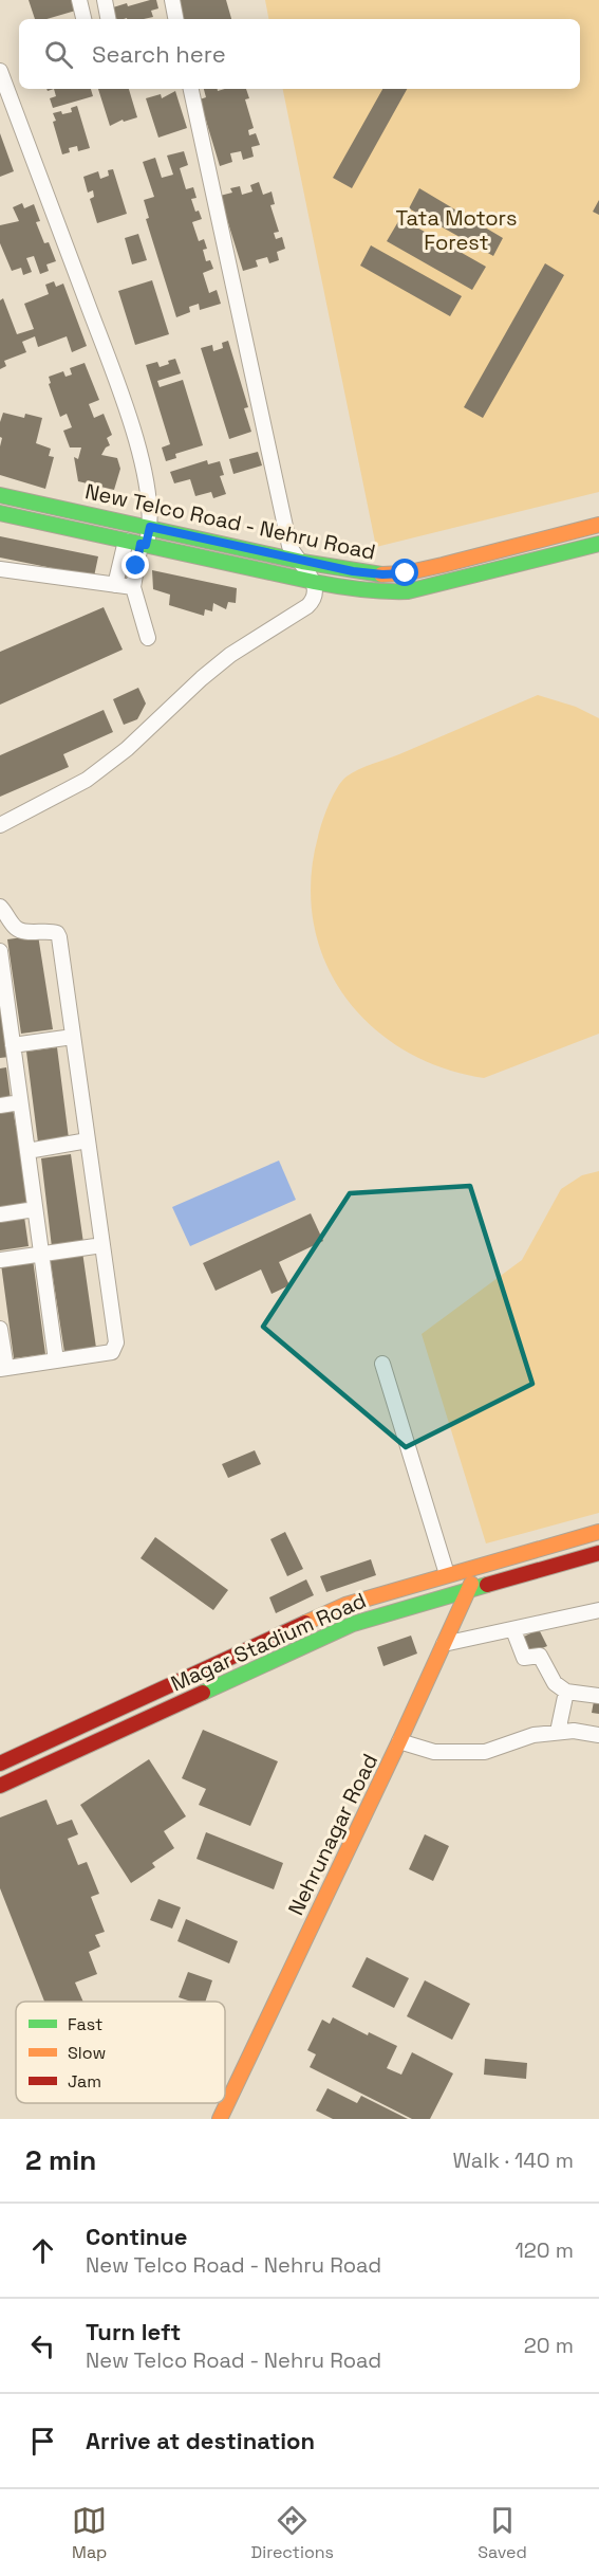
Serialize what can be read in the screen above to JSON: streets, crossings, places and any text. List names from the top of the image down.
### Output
{
  "streets": {
    "street": ["New Telco Road - Nehru Road", "Magar Stadium Road", "Nehrunagar Road"]
  },
  "crossings": [
    ["Magar Stadium Road", "Nehrunagar Road"]
  ],
  "parks": ["Tata Motors Forest"],
  "legend": ["Fast", "Slow", "Jam"],
  "page": {
    "search": "Search here",
    "heading": ["2 min", "Walk · 140 m"],
    "list": [
      ["Continue", "New Telco Road - Nehru Road", "120 m"],
      ["Turn left", "New Telco Road - Nehru Road", "20 m"],
      "Arrive at destination"
    ],
    "nav": ["Map", "Directions", "Saved"]
  }
}
